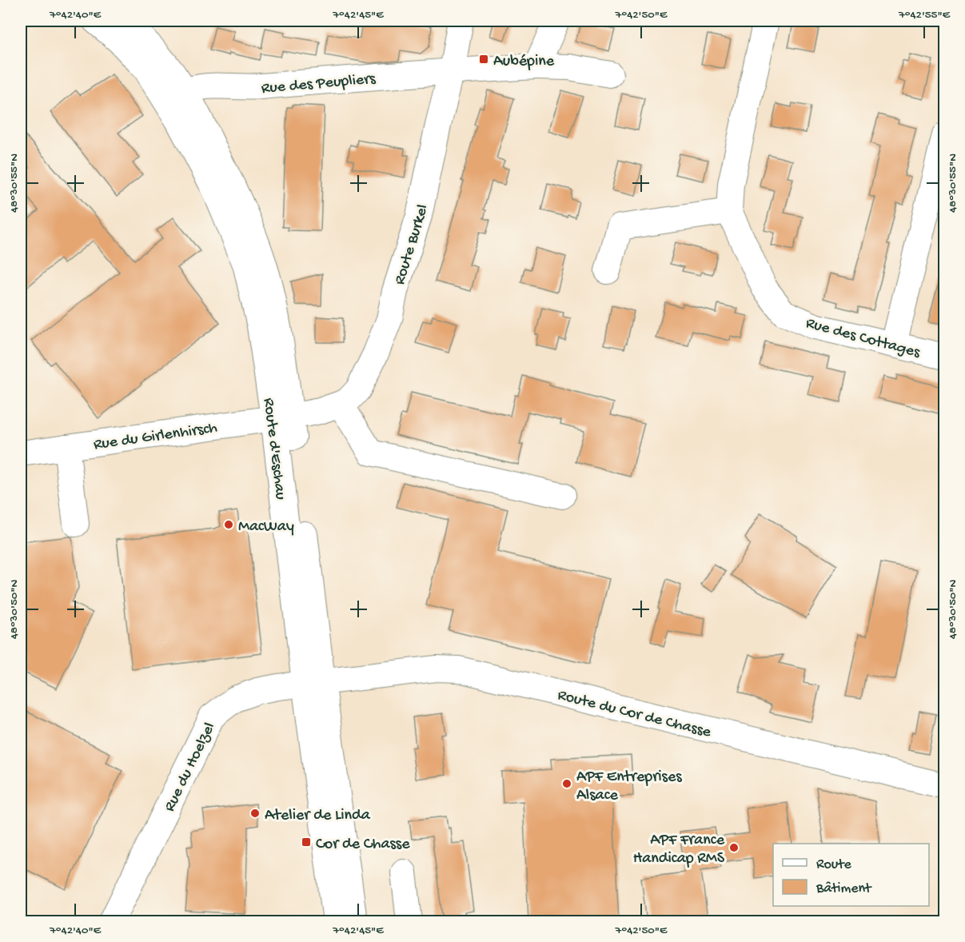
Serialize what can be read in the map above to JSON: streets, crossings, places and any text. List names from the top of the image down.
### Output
{
  "streets": {
    "street": [
      "Rue des Peupliers",
      "Route Burkel",
      "Rue des Cottages",
      "Rue du Girlenhirsch",
      "Route d'Eschau",
      "Route du Cor de Chasse",
      "Rue du Hoelzel"
    ]
  },
  "crossings": [
    ["Rue des Peupliers", "Route Burkel"],
    ["Rue des Peupliers", "Route d'Eschau"],
    ["Route Burkel", "Rue du Girlenhirsch"],
    ["Route Burkel", "Route d'Eschau"],
    ["Rue du Girlenhirsch", "Route d'Eschau"],
    ["Route d'Eschau", "Route du Cor de Chasse"],
    ["Route d'Eschau", "Rue du Hoelzel"],
    ["Route du Cor de Chasse", "Rue du Hoelzel"]
  ],
  "places": {
    "transit": ["Aubépine", "Cor de Chasse"],
    "other": [
      "MacWay",
      "APF Entreprises Alsace",
      "Atelier de Linda",
      "APF France Handicap RMS"
    ]
  },
  "legend": ["Route", "Bâtiment"],
  "coordinates": [
    "7°42'40\"E",
    "7°42'45\"E",
    "7°42'50\"E",
    "7°42'55\"E",
    "48°30'55\"N",
    "48°30'50\"N"
  ]
}
